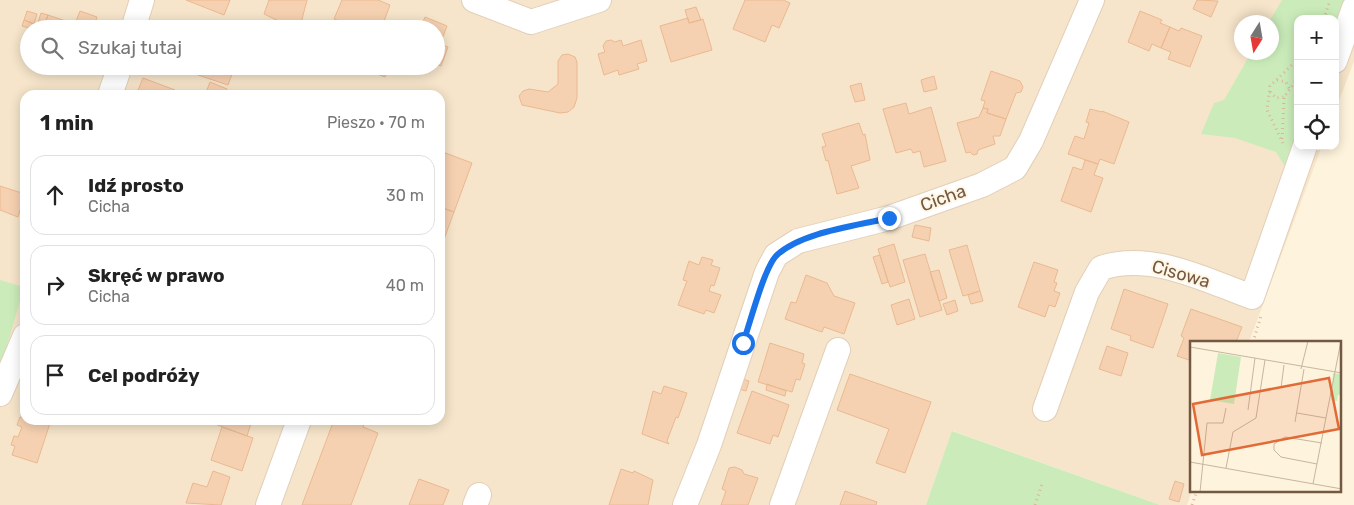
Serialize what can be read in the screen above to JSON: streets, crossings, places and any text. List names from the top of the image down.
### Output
{
  "streets": {
    "street": ["Cicha", "Cisowa"]
  },
  "north": "bottom",
  "page": {
    "map_buttons": ["+", "−"],
    "search": "Szukaj tutaj",
    "heading": ["1 min", "Pieszo · 70 m"],
    "list": [
      ["Idź prosto", "Cicha", "30 m"],
      ["Skręć w prawo", "Cicha", "40 m"],
      "Cel podróży"
    ]
  }
}
